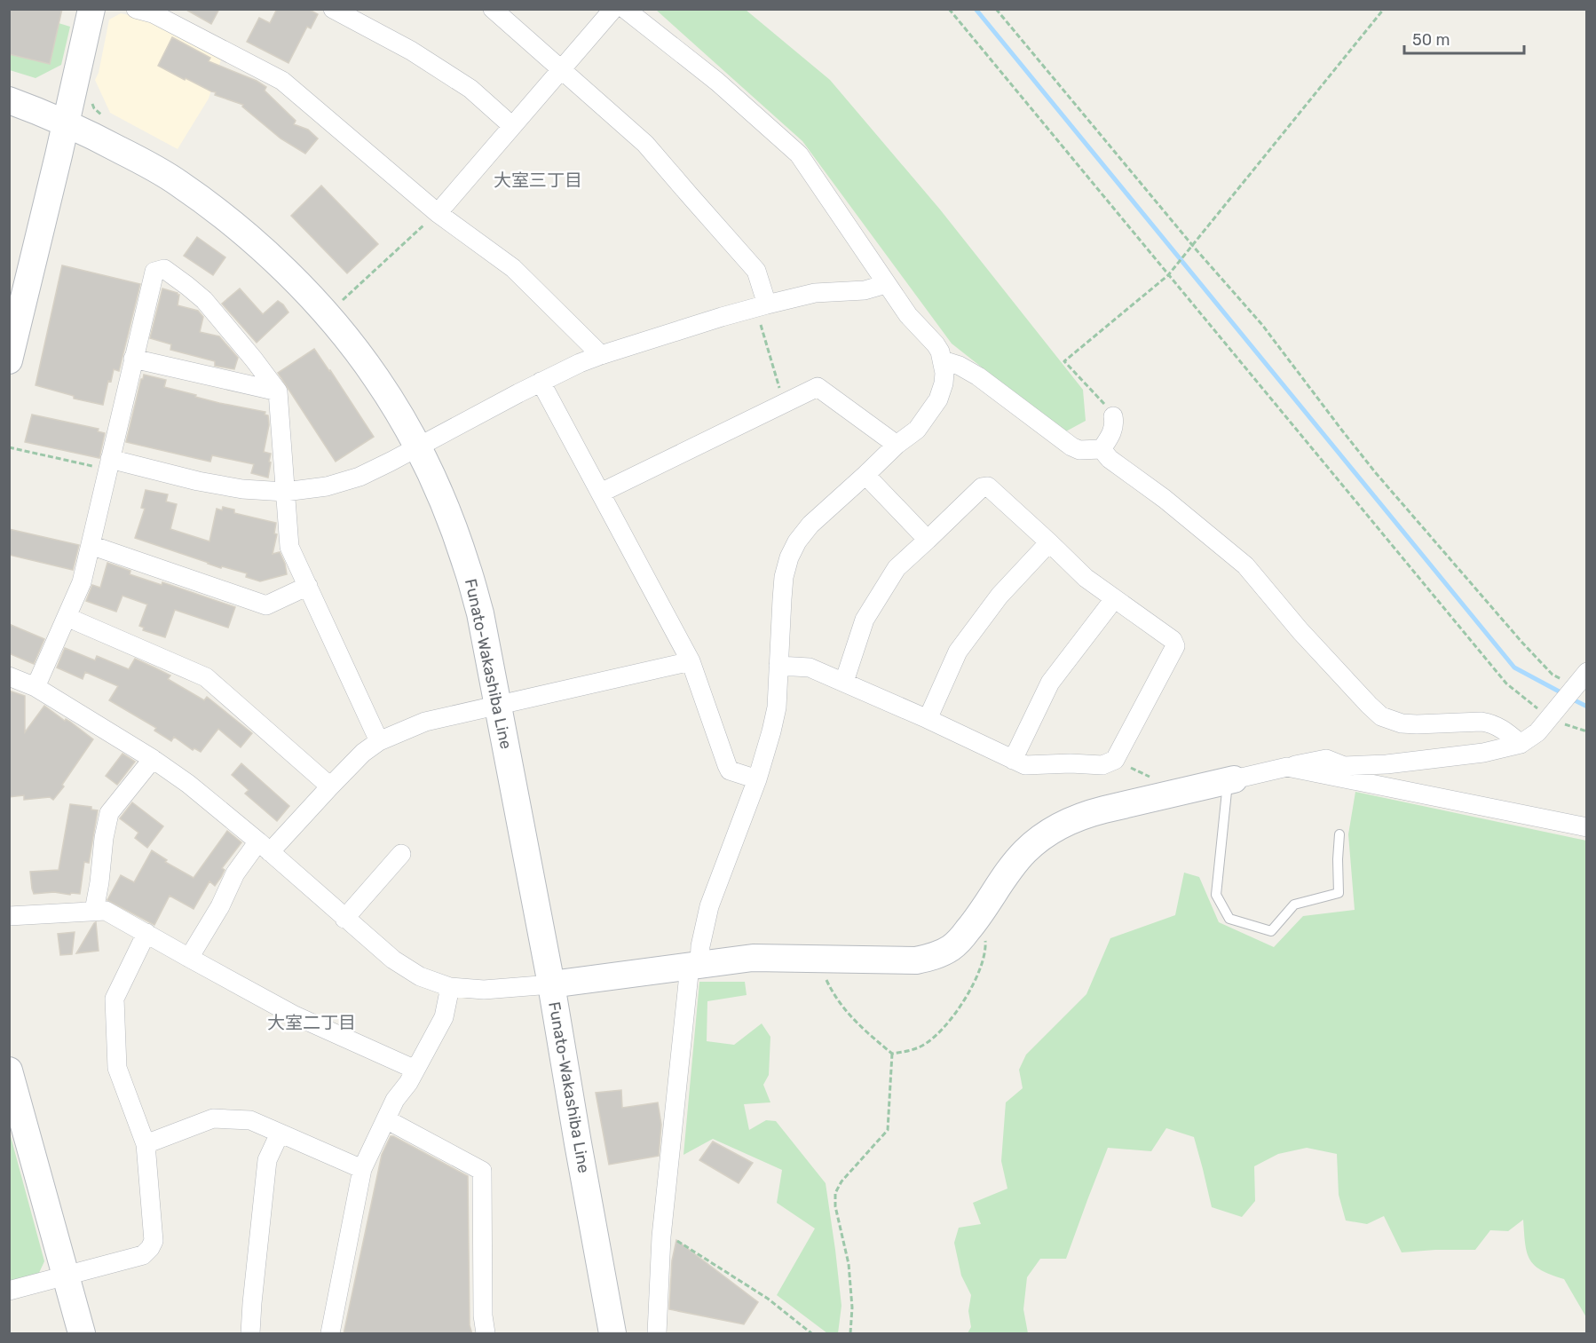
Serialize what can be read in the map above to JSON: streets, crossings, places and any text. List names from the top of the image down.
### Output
{
  "streets": {
    "street": ["Funato-Wakashiba Line"]
  },
  "districts": ["大室三丁目", "大室二丁目"],
  "scale_bar": "50 m"
}
